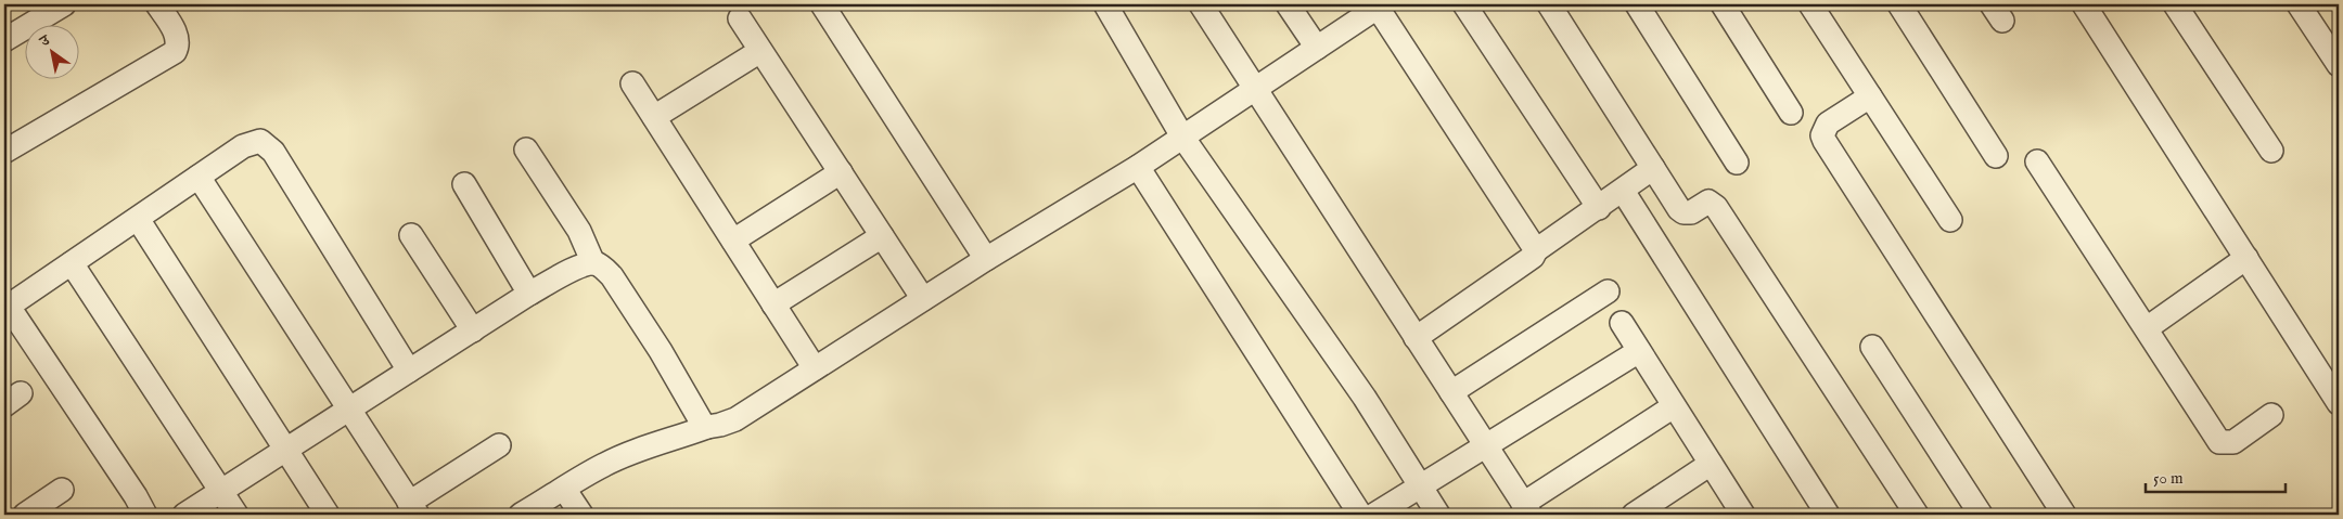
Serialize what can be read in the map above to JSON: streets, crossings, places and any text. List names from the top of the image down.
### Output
{
  "scale_bar": "50 m",
  "north": "top left"
}
